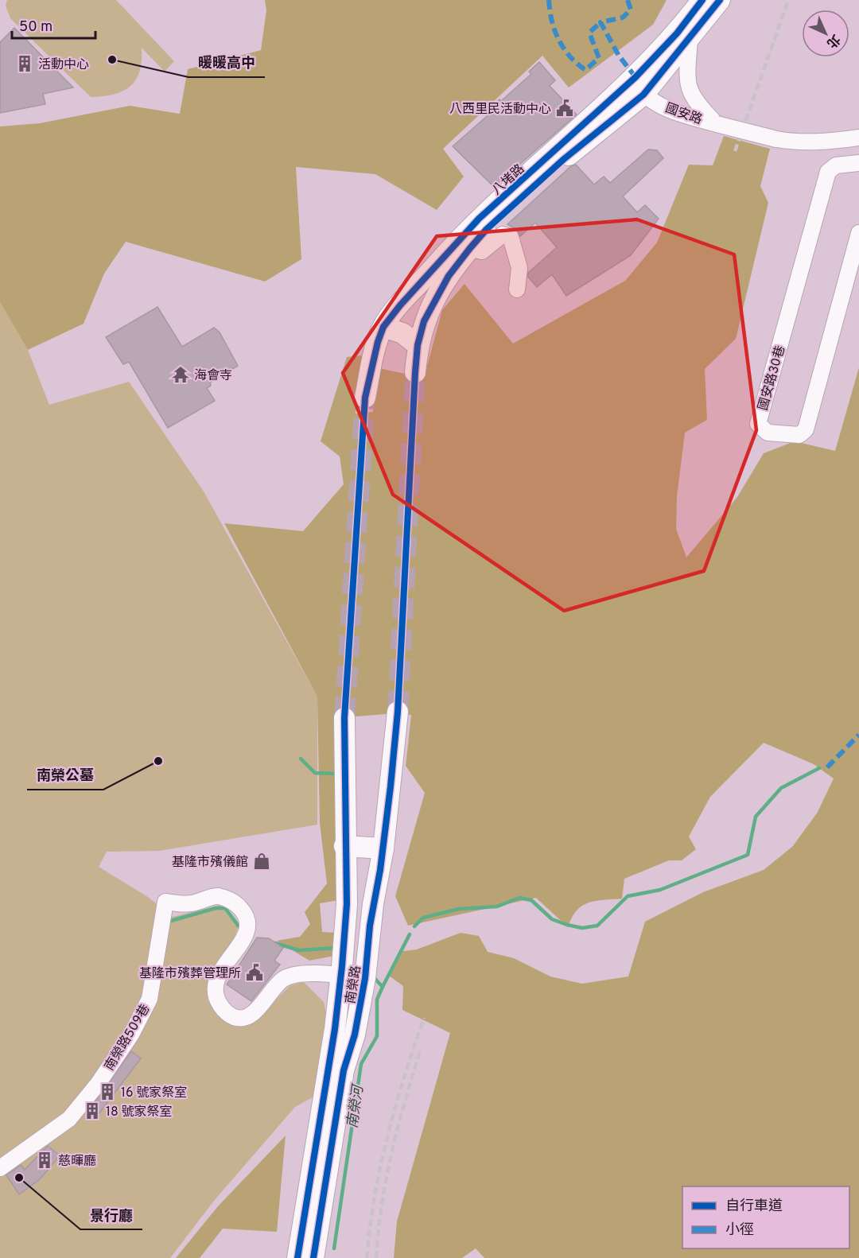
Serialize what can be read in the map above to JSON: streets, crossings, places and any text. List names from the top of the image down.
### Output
{
  "streets": {
    "main road": ["八堵路", "南榮路"],
    "street": ["國安路", "國安路30巷", "南榮路509巷"]
  },
  "crossings": [
    ["國安路", "八堵路"],
    ["南榮路", "南榮路509巷"]
  ],
  "water": ["南榮河"],
  "places": {
    "other": ["暖暖高中", "南榮公墓", "景行廳"],
    "building": [
      "活動中心",
      "16 號家祭室",
      "18 號家祭室",
      "慈暉廳"
    ],
    "public building": ["八西里民活動中心", "基隆市殯葬管理所"],
    "temple": ["海會寺"],
    "shop": ["基隆市殯儀館"]
  },
  "legend": ["自行車道", "小徑"],
  "scale_bar": "50 m",
  "north": "bottom right"
}
